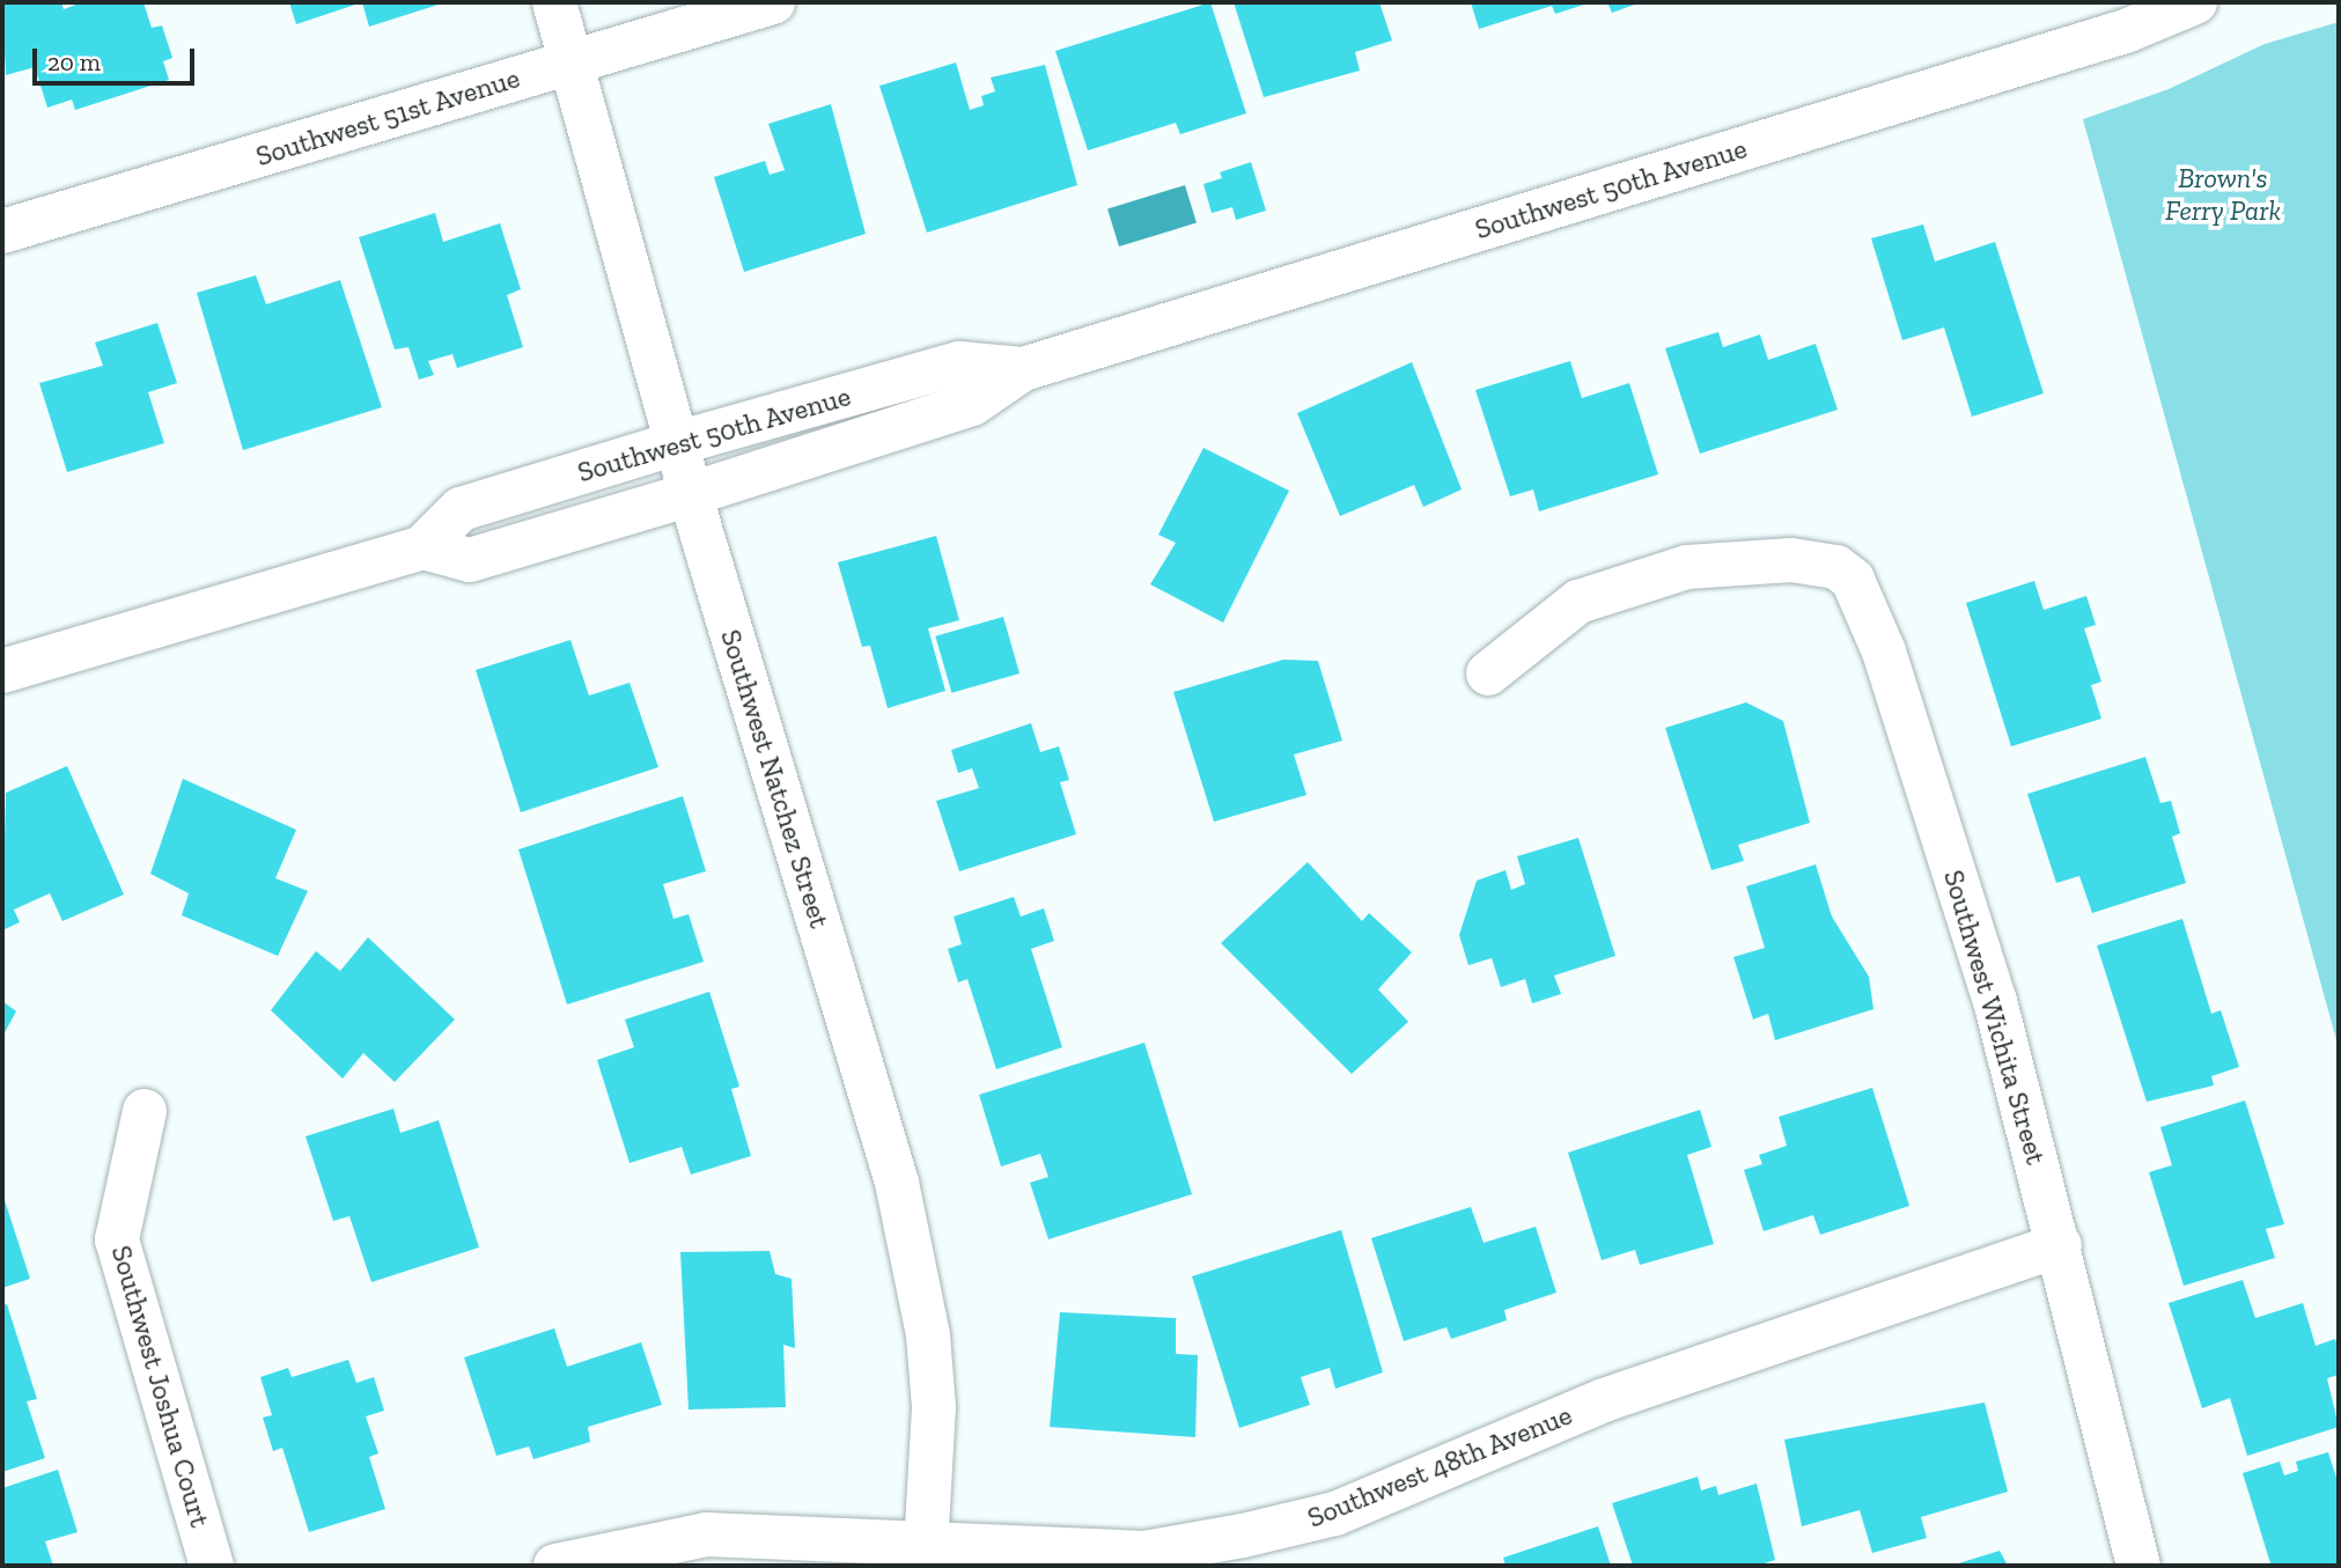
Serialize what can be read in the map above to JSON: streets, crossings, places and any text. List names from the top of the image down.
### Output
{
  "streets": {
    "street": [
      "Southwest 51st Avenue",
      "Southwest 50th Avenue",
      "Southwest Natchez Street",
      "Southwest Wichita Street",
      "Southwest Joshua Court",
      "Southwest 48th Avenue"
    ]
  },
  "crossings": [
    ["Southwest 51st Avenue", "Southwest Natchez Street"],
    ["Southwest 50th Avenue", "Southwest Natchez Street"],
    ["Southwest Natchez Street", "Southwest 48th Avenue"],
    ["Southwest Wichita Street", "Southwest 48th Avenue"]
  ],
  "parks": ["Brown's Ferry Park"],
  "scale_bar": "20 m"
}
